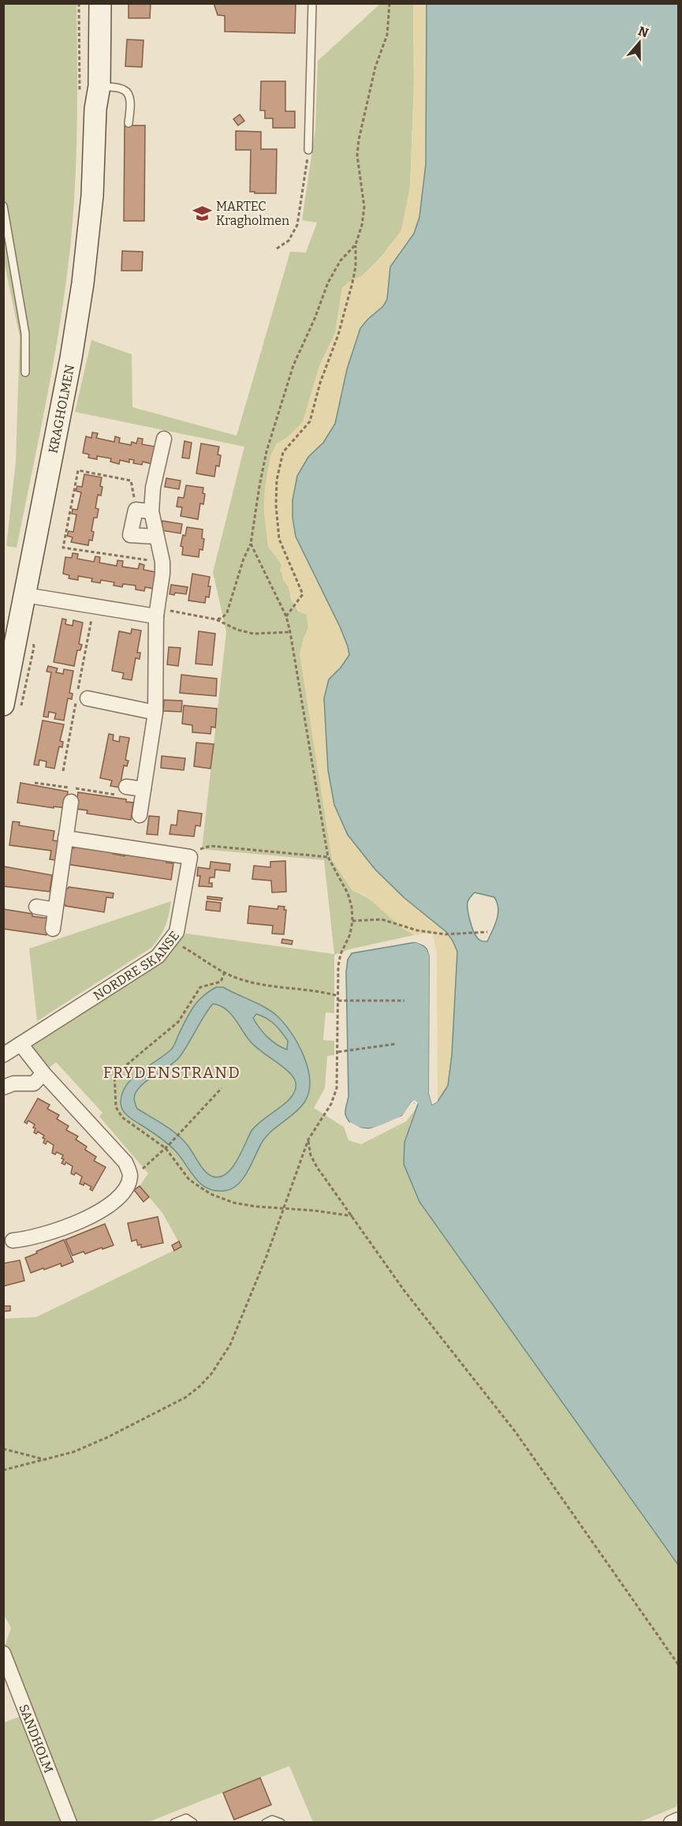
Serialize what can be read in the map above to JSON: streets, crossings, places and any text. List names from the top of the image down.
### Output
{
  "streets": {
    "street": ["KRAGHOLMEN", "NORDRE SKANSE", "SANDHOLM"]
  },
  "districts": ["FRYDENSTRAND"],
  "places": {
    "school or university": ["MARTEC Kragholmen"]
  },
  "north": "top"
}
